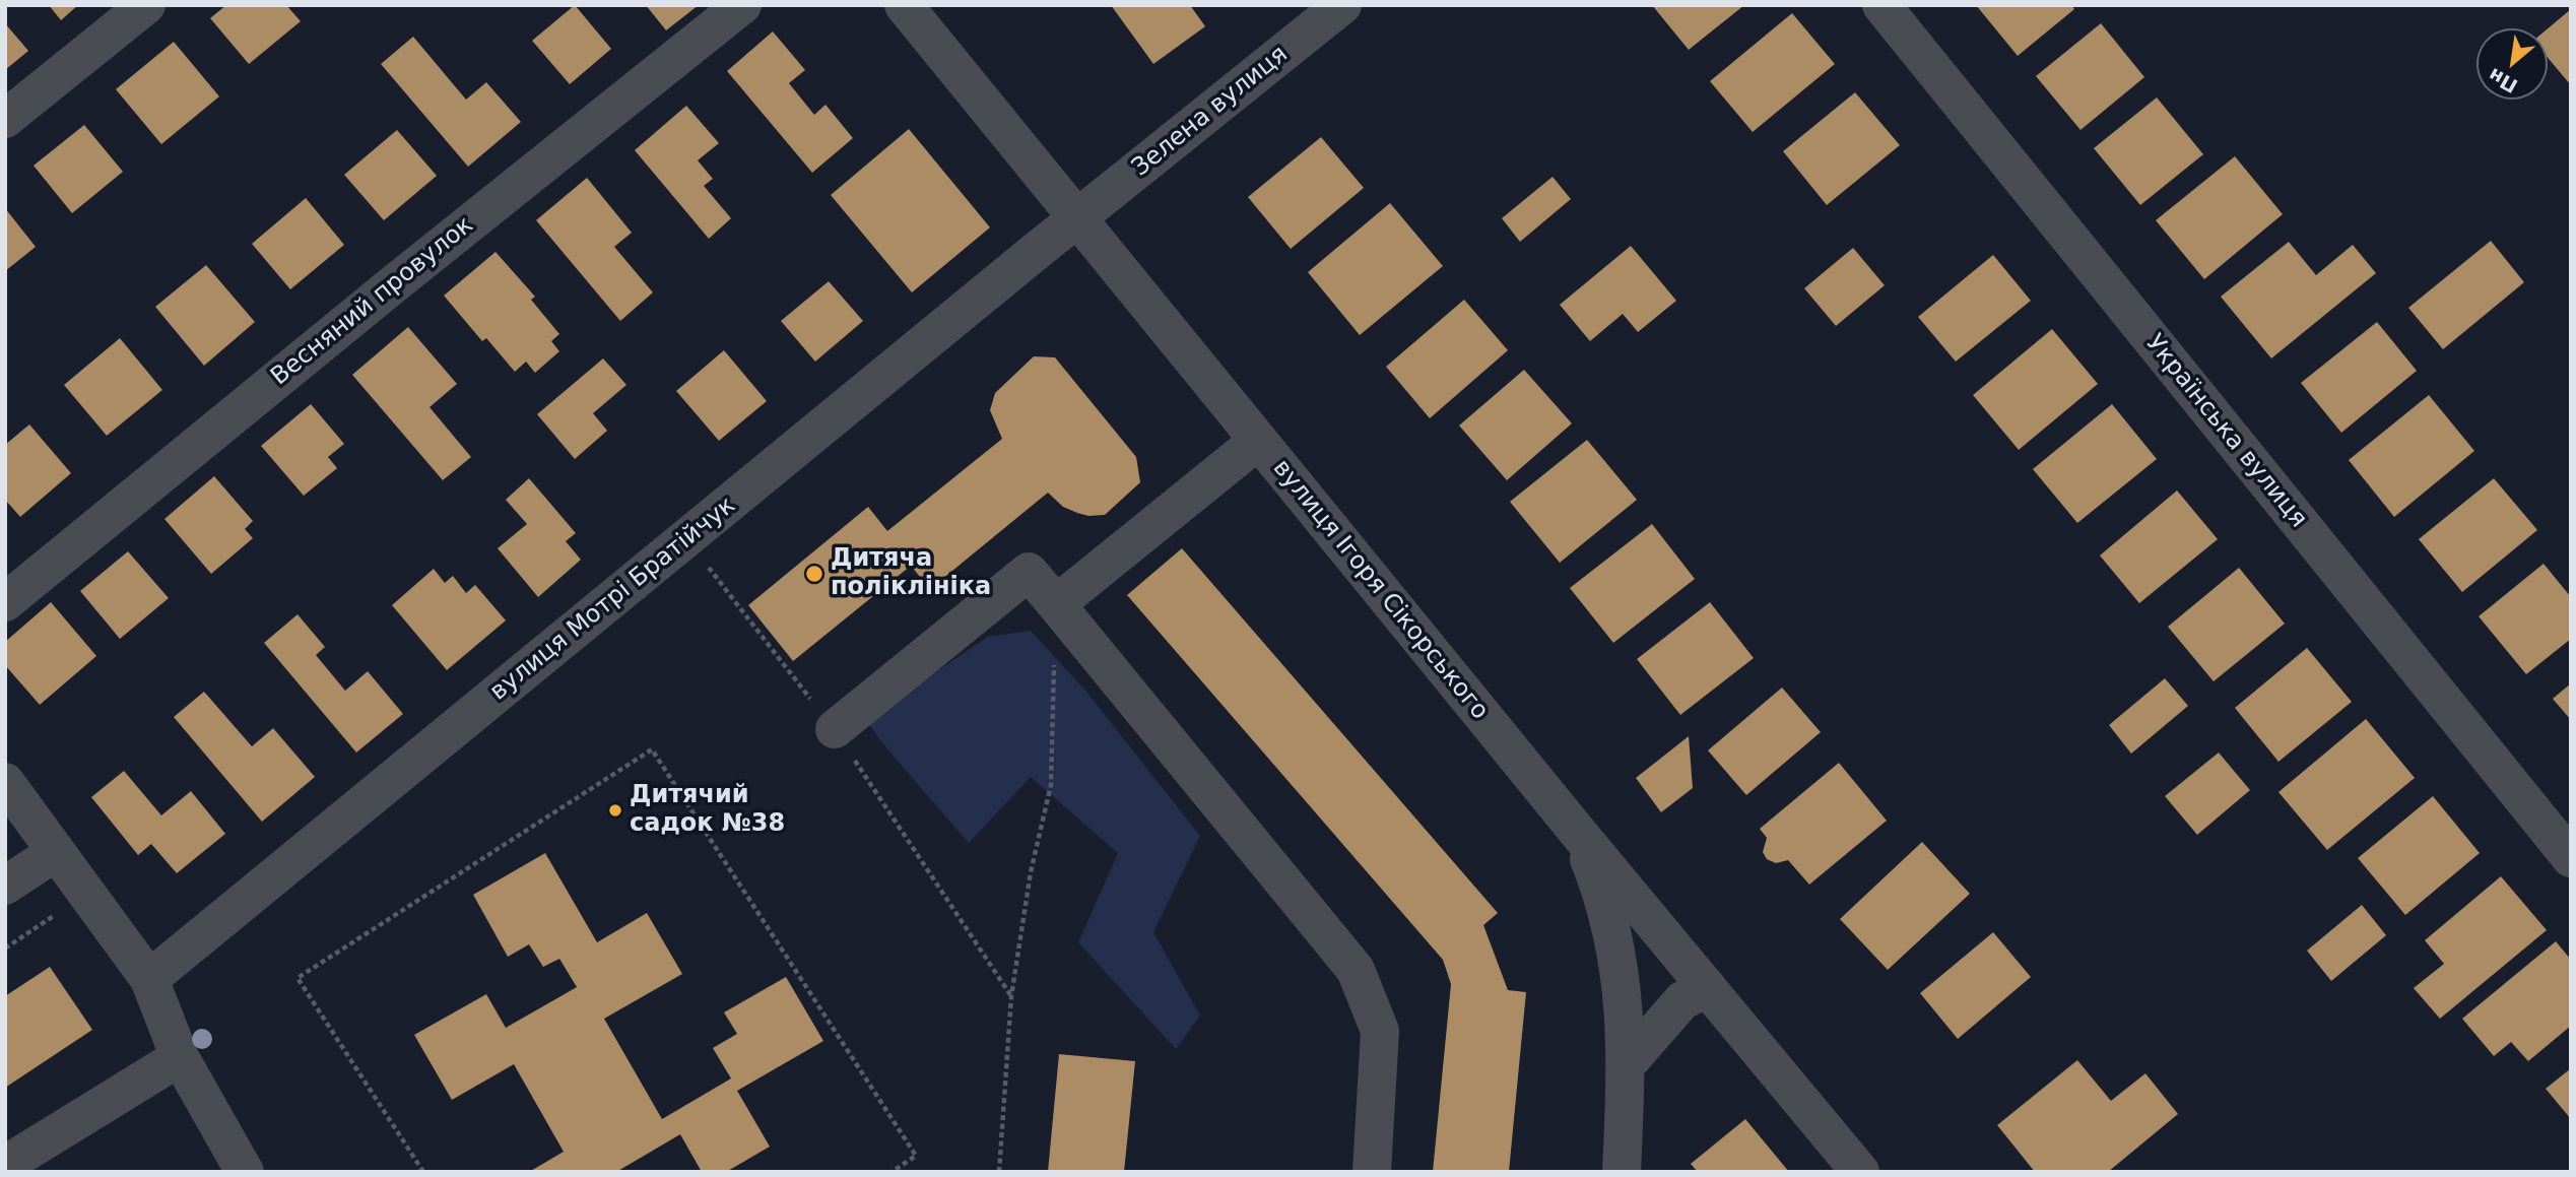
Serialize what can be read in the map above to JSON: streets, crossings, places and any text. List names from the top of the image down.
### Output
{
  "streets": {
    "street": [
      "Зелена вулиця",
      "Весняний провулок",
      "Українська вулиця",
      "вулиця Ігоря Сікорського",
      "вулиця Мотрі Братійчук"
    ]
  },
  "crossings": [
    ["Зелена вулиця", "вулиця Ігоря Сікорського"],
    ["Зелена вулиця", "вулиця Мотрі Братійчук"],
    ["вулиця Ігоря Сікорського", "вулиця Мотрі Братійчук"]
  ],
  "places": ["Дитяча поліклініка", "Дитячий садок №38"],
  "north": "bottom left"
}
